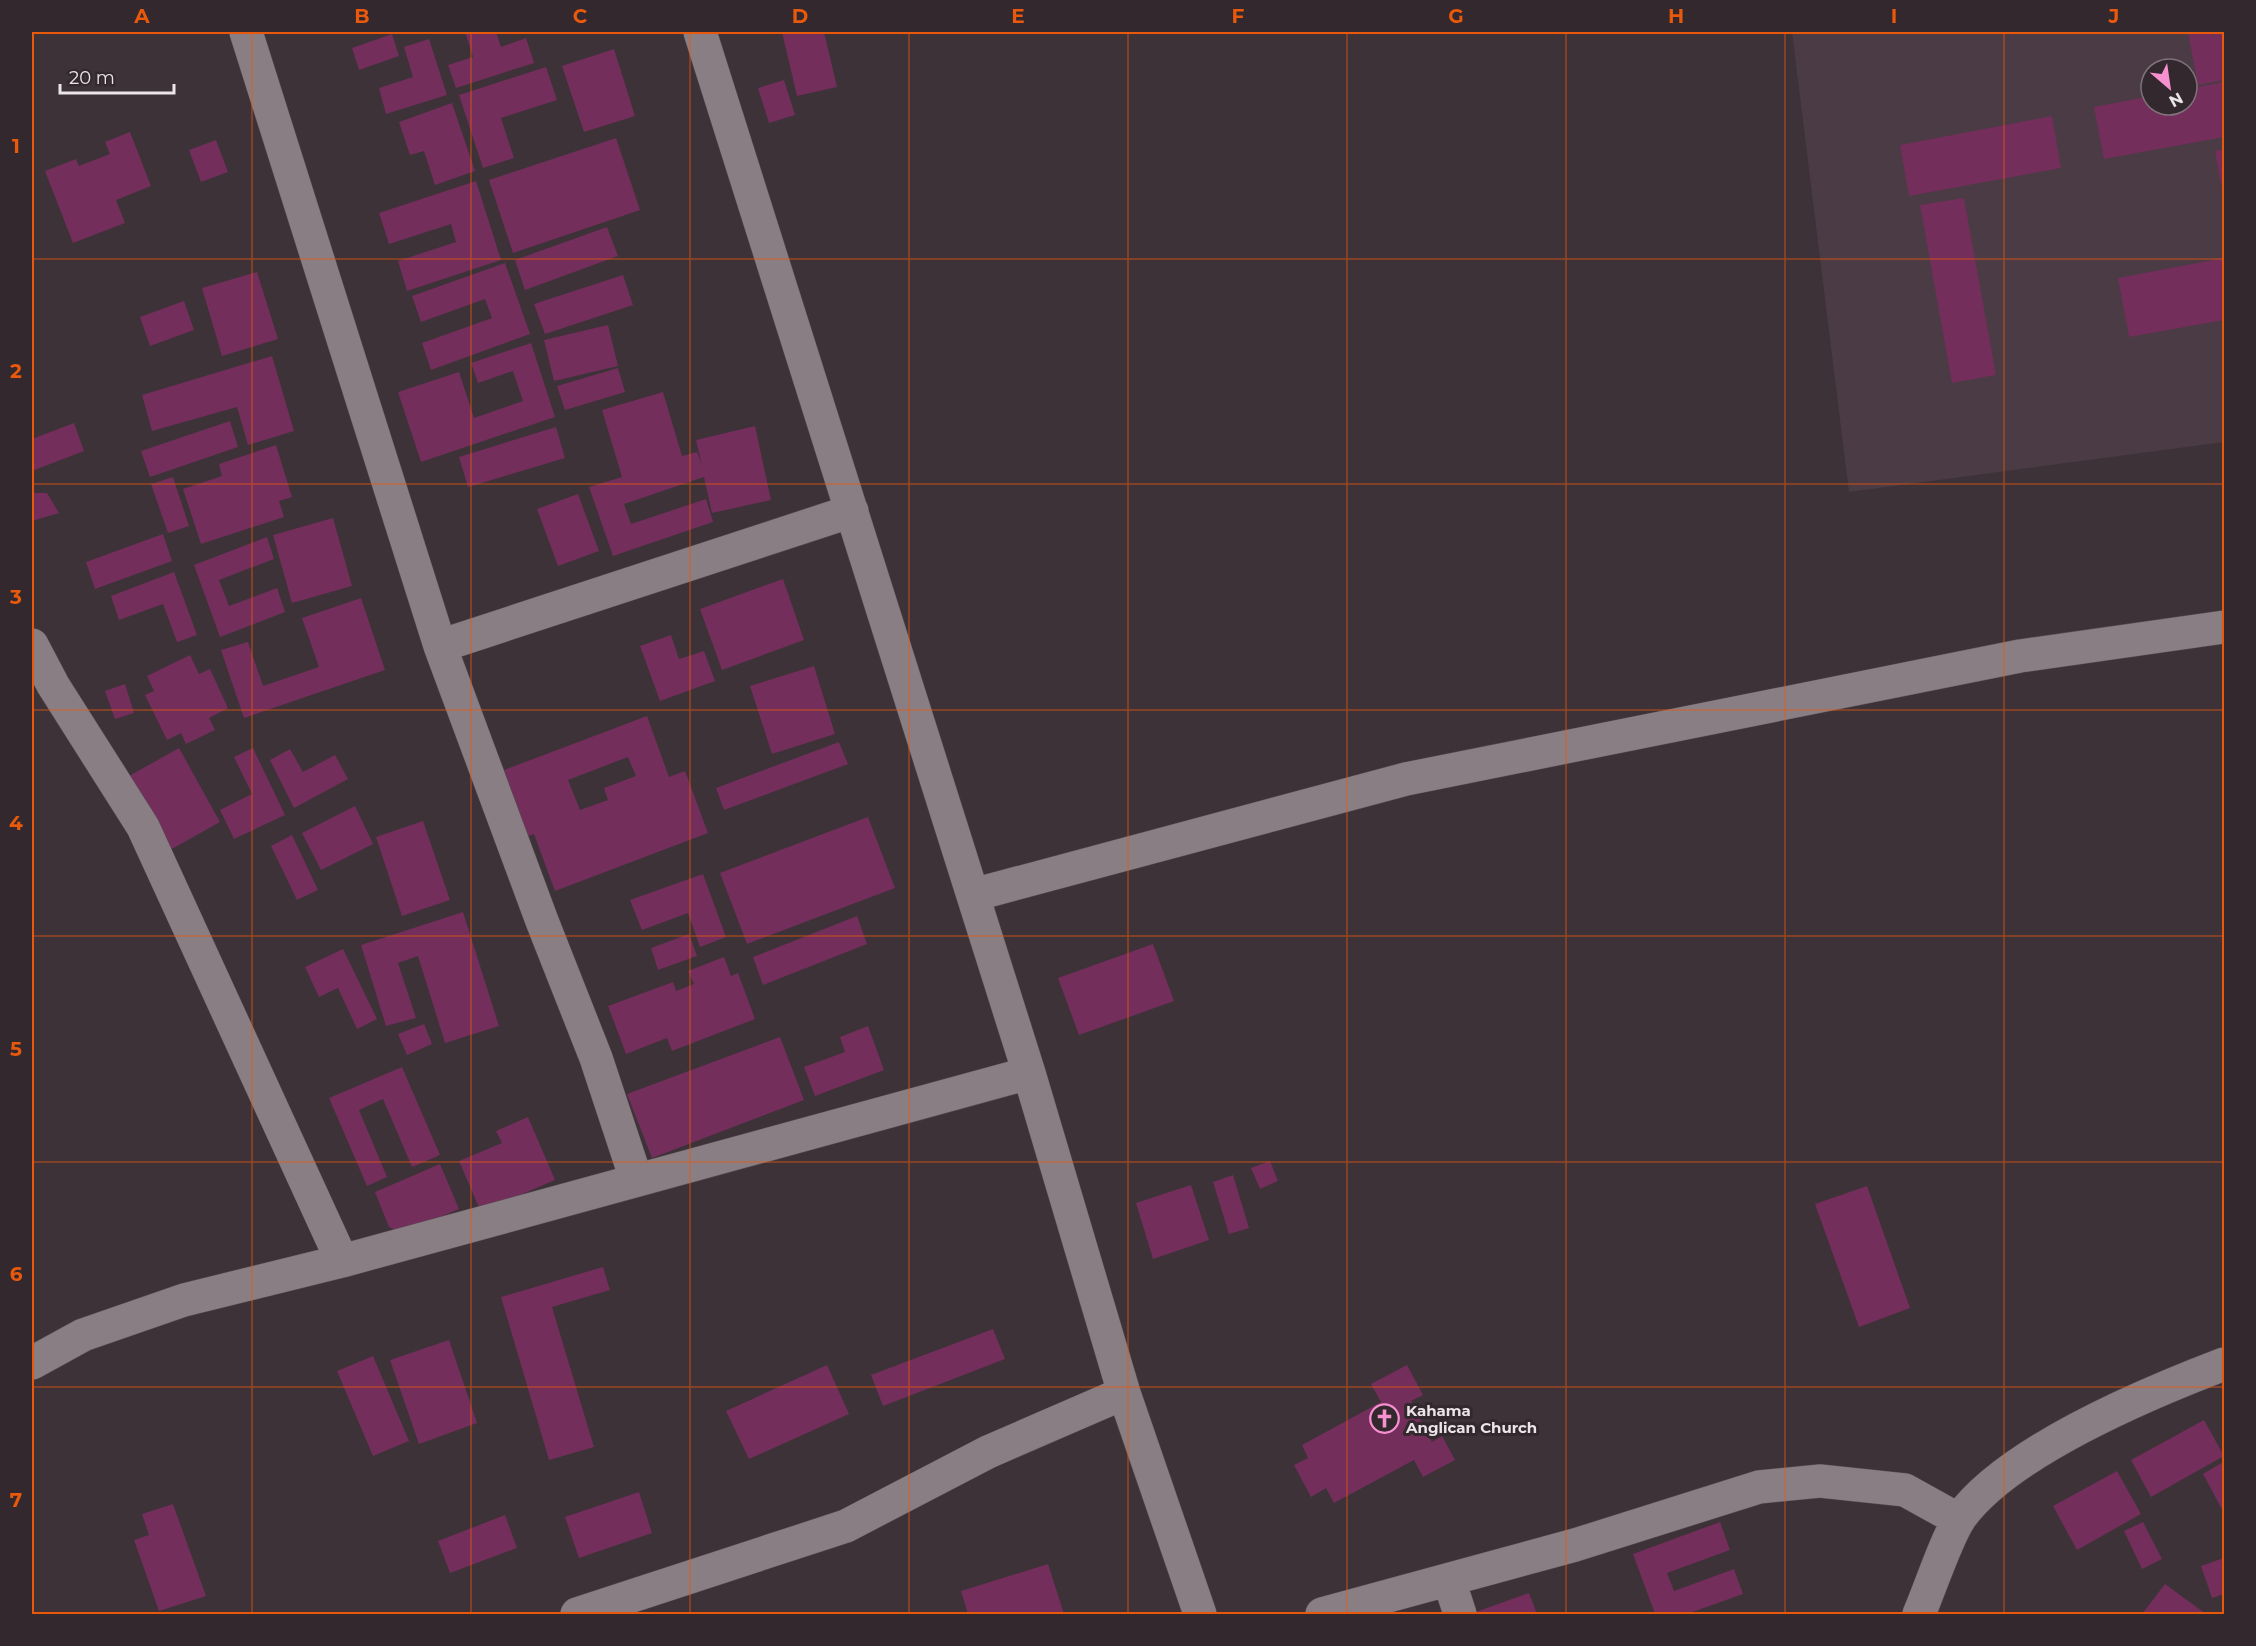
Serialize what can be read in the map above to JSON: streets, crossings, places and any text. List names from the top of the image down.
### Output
{
  "places": {
    "church": ["Kahama Anglican Church"]
  },
  "scale_bar": "20 m",
  "north": "bottom right",
  "grid": {
    "columns": [
      "A",
      "B",
      "C",
      "D",
      "E",
      "F",
      "G",
      "H",
      "I",
      "J"
    ],
    "rows": [
      "1",
      "2",
      "3",
      "4",
      "5",
      "6",
      "7"
    ]
  }
}
